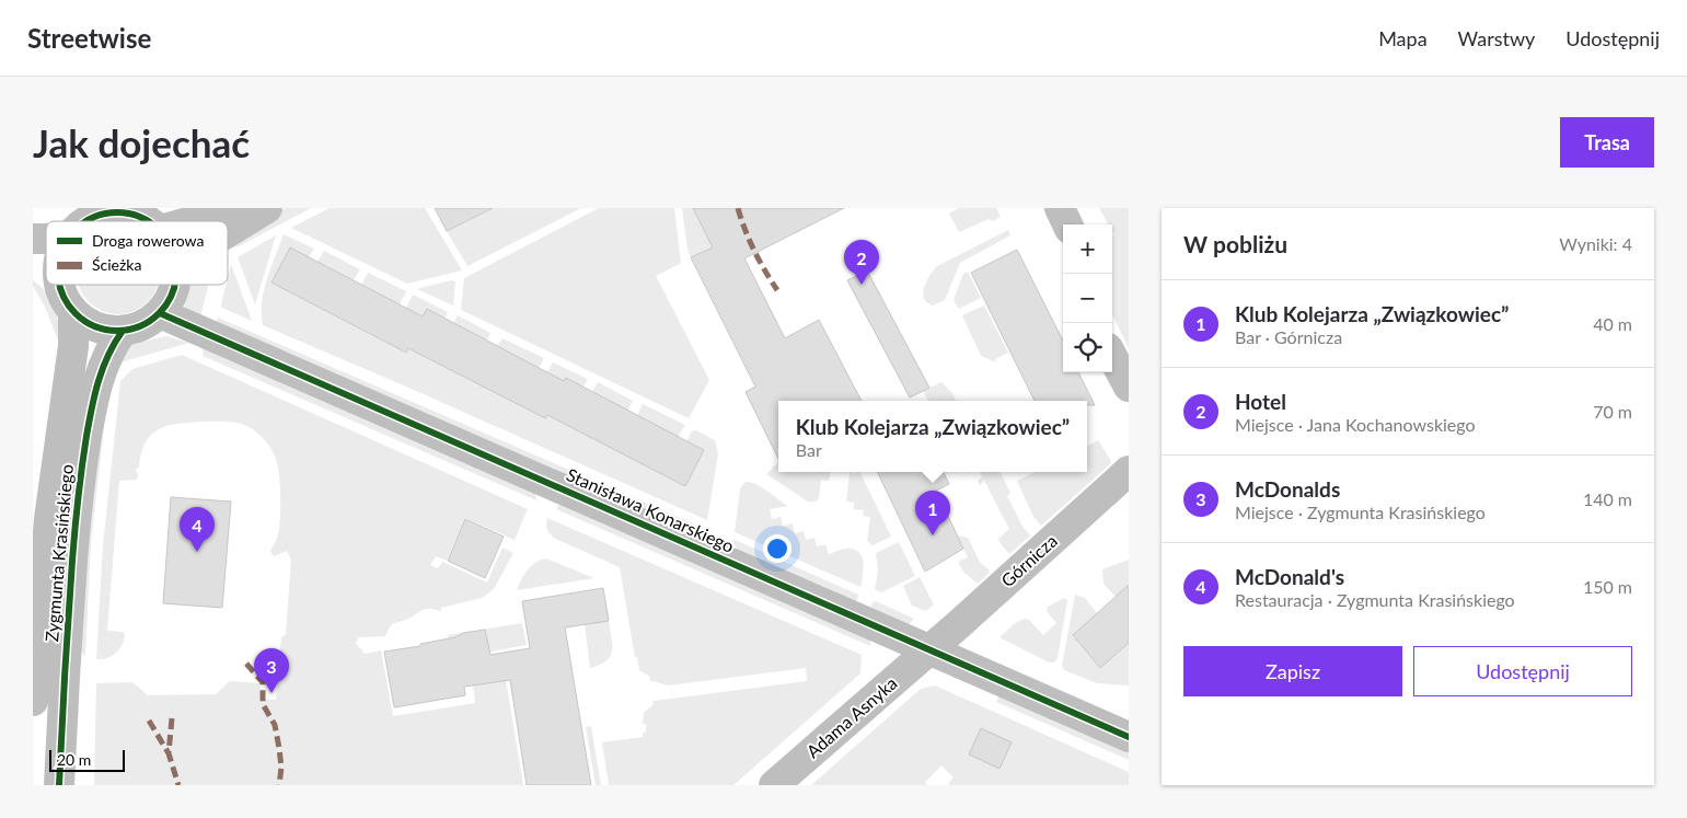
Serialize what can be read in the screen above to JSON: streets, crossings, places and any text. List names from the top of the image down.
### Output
{
  "streets": {
    "street": [
      "Stanisława Konarskiego",
      "Zygmunta Krasińskiego",
      "Górnicza",
      "Adama Asnyka"
    ]
  },
  "crossings": [
    ["Stanisława Konarskiego", "Górnicza"],
    ["Stanisława Konarskiego", "Adama Asnyka"],
    ["Górnicza", "Adama Asnyka"]
  ],
  "legend": ["Droga rowerowa", "Ścieżka"],
  "scale_bar": "20 m",
  "page": {
    "header": "Streetwise",
    "nav": ["Mapa", "Warstwy", "Udostępnij"],
    "buttons": [
      "Trasa",
      ["Zapisz", "Udostępnij"]
    ],
    "title": "Jak dojechać",
    "heading": ["W pobliżu", "Wyniki: 4"],
    "map_buttons": ["+", "−"],
    "pins": [
      "2",
      "1",
      "4",
      "3"
    ],
    "list": [
      {
        "mark": "1",
        "name": "Klub Kolejarza „Związkowiec”",
        "note": "Bar · Górnicza",
        "value": "40 m"
      },
      {
        "mark": "2",
        "name": "Hotel",
        "note": "Miejsce · Jana Kochanowskiego",
        "value": "70 m"
      },
      {
        "mark": "3",
        "name": "McDonalds",
        "note": "Miejsce · Zygmunta Krasińskiego",
        "value": "140 m"
      },
      {
        "mark": "4",
        "name": "McDonald's",
        "note": "Restauracja · Zygmunta Krasińskiego",
        "value": "150 m"
      }
    ],
    "popup": ["Klub Kolejarza „Związkowiec”", "Bar"],
    "scale": "20 m"
  }
}
